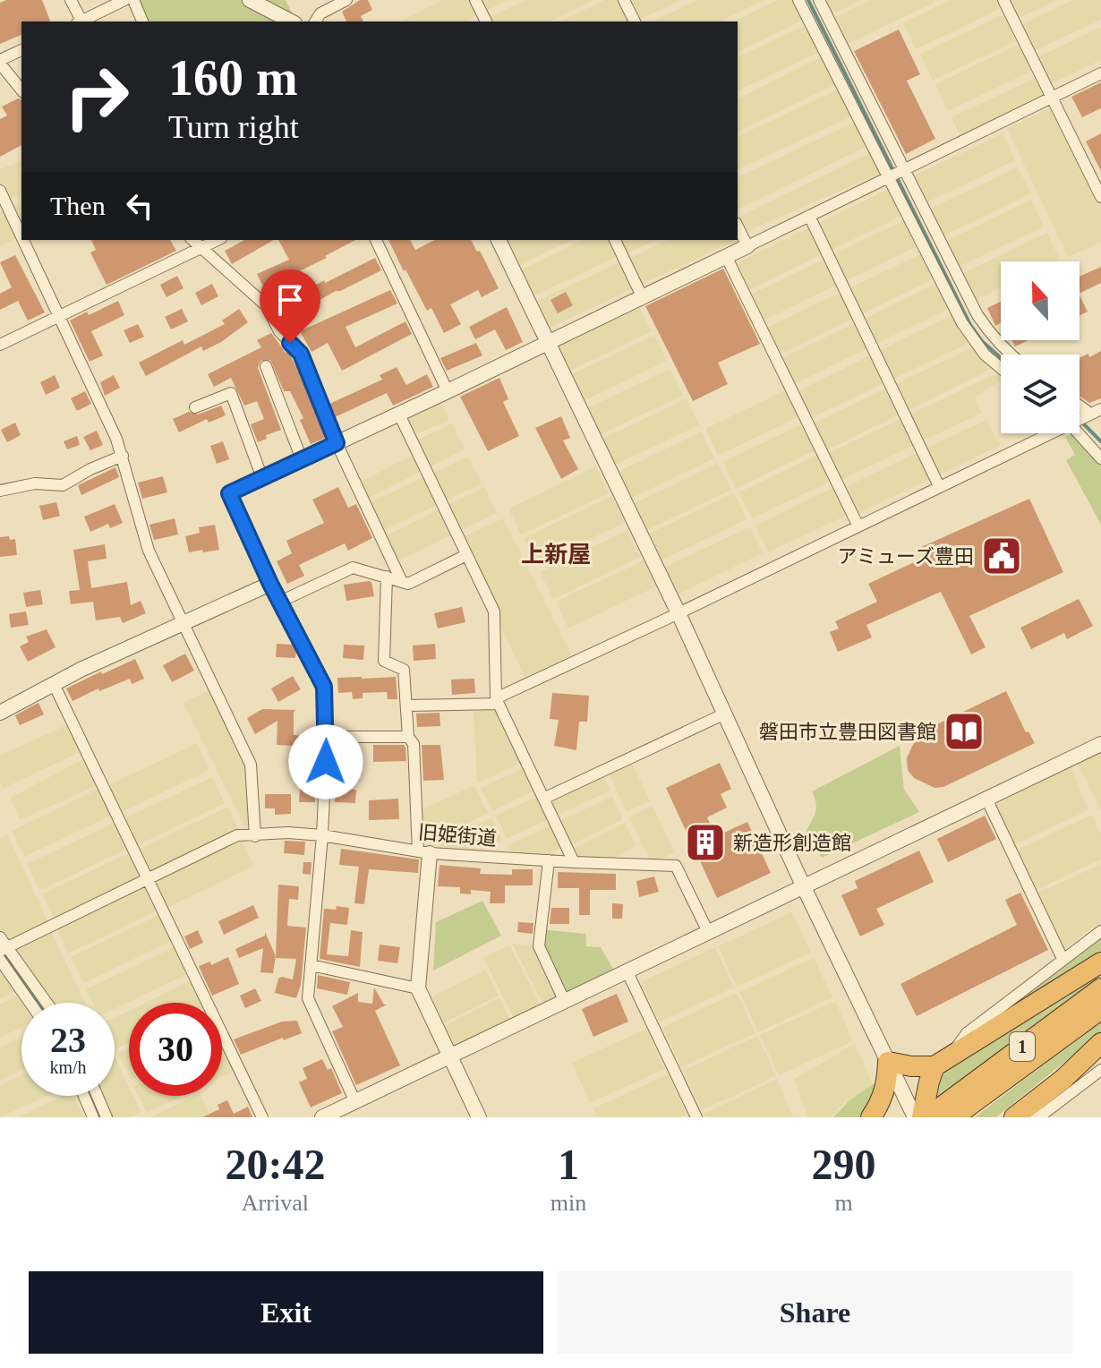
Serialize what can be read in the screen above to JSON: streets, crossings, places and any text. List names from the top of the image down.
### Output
{
  "streets": {
    "highway": ["1"],
    "street": ["旧姫街道"]
  },
  "districts": ["上新屋"],
  "places": {
    "public building": ["アミューズ豊田"],
    "library": ["磐田市立豊田図書館"],
    "building": ["新造形創造館"]
  },
  "north": "top",
  "page": {
    "turn": ["160 m", "Turn right"],
    "then": "Then",
    "speed": "23 km/h",
    "limit": "30",
    "eta": [
      "20:42",
      "Arrival",
      "1",
      "min",
      "290",
      "m"
    ],
    "buttons": ["Exit", "Share"]
  }
}
